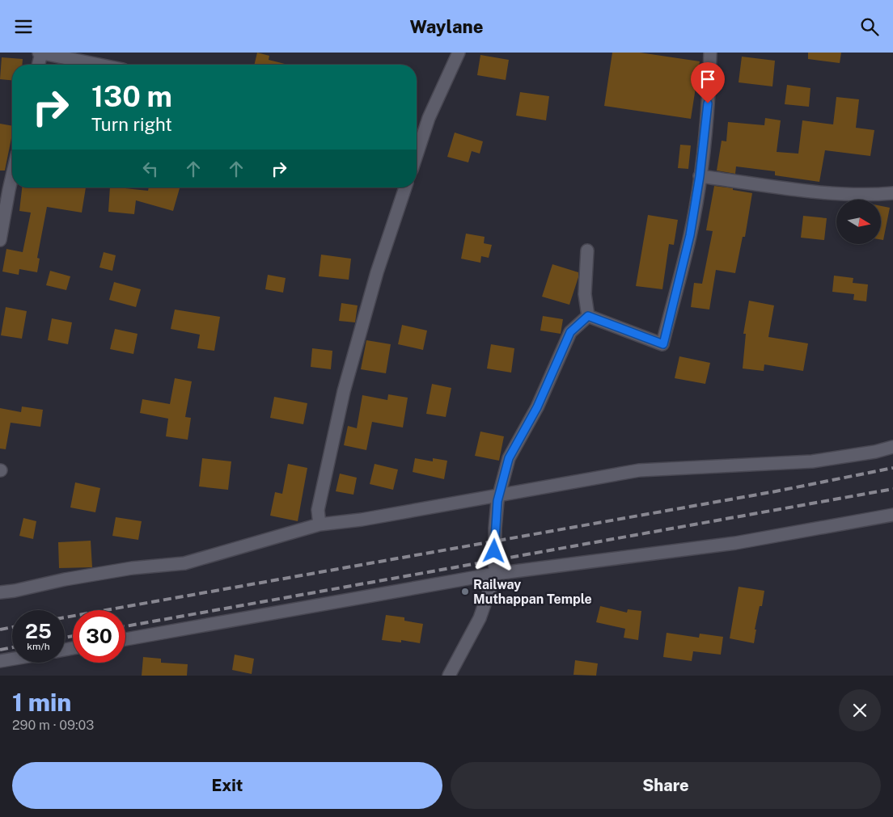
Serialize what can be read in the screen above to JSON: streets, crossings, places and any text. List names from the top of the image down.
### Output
{
  "places": ["Railway Muthappan Temple"],
  "north": "right",
  "page": {
    "header": "Waylane",
    "turn": ["130 m", "Turn right"],
    "speed": "25 km/h",
    "limit": "30",
    "heading": ["1 min", "290 m · 09:03"],
    "buttons": ["Exit", "Share"]
  }
}
